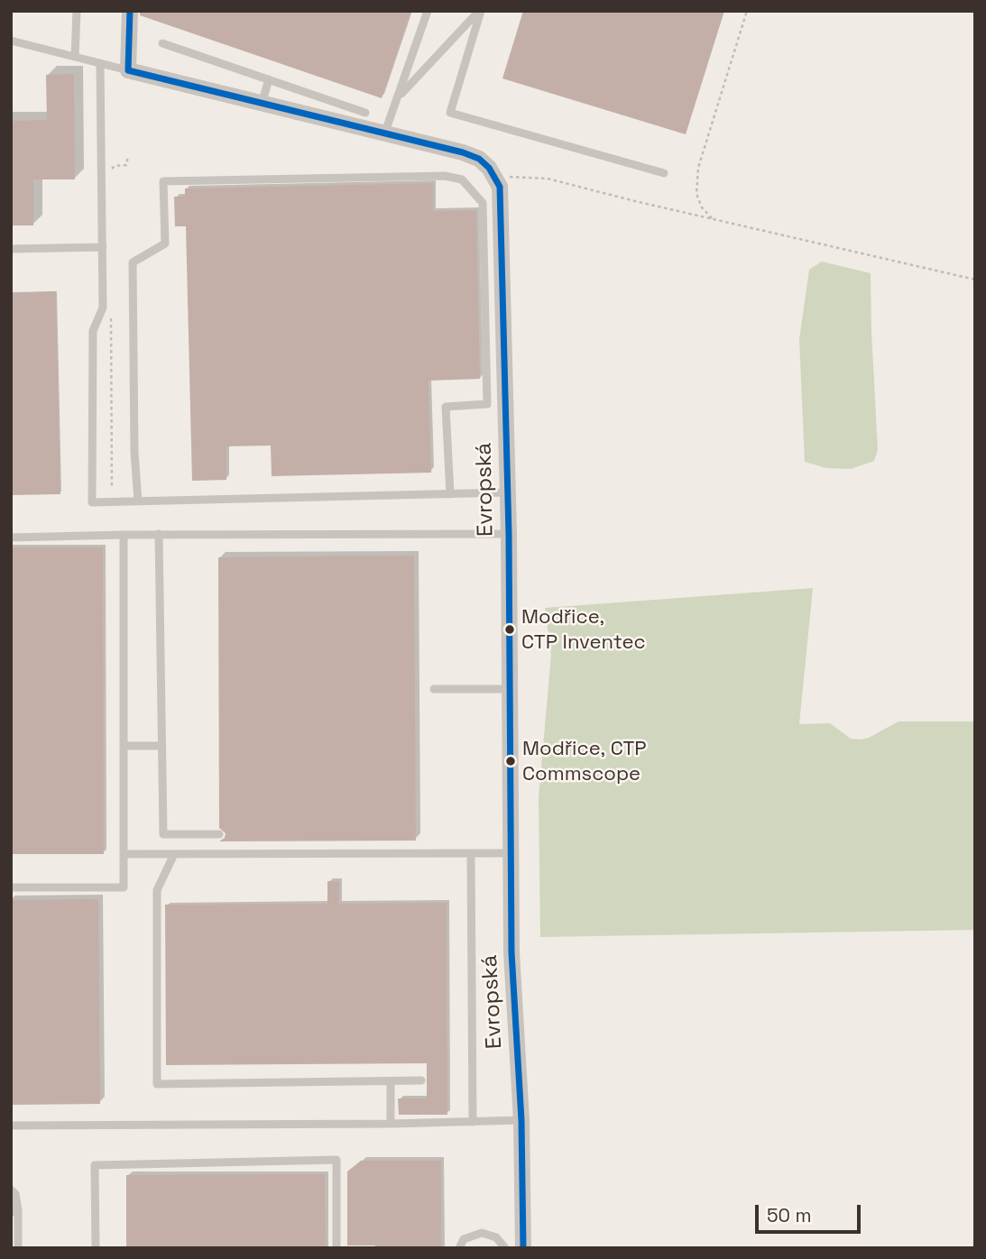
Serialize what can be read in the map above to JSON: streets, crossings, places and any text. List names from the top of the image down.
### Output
{
  "streets": {
    "street": ["Evropská"]
  },
  "places": ["Modřice, CTP Inventec", "Modřice, CTP Commscope"],
  "scale_bar": "50 m"
}
